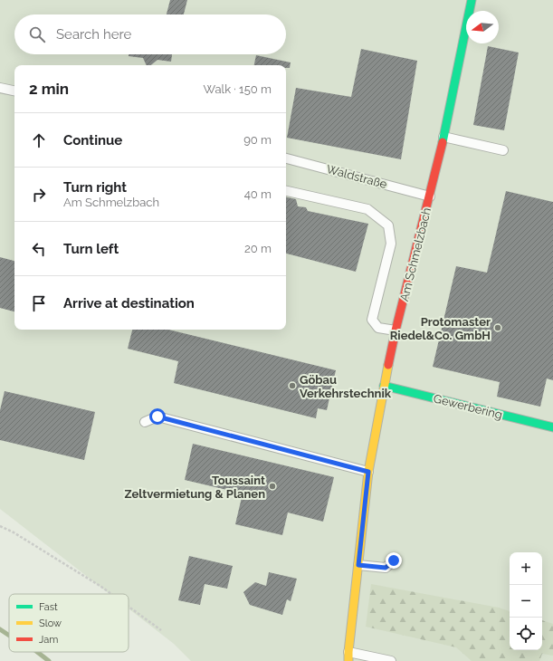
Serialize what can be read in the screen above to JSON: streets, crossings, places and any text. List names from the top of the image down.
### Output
{
  "streets": {
    "street": ["Am Schmelzbach", "Gewerbering"],
    "lane": ["Waldstraße"]
  },
  "crossings": [
    ["Waldstraße", "Am Schmelzbach"],
    ["Am Schmelzbach", "Gewerbering"]
  ],
  "places": ["Protomaster Riedel&Co. GmbH", "Göbau Verkehrstechnik", "Toussaint Zeltvermietung & Planen"],
  "legend": ["Fast", "Slow", "Jam"],
  "north": "left",
  "page": {
    "search": "Search here",
    "heading": ["2 min", "Walk · 150 m"],
    "list": [
      ["Continue", "90 m"],
      ["Turn right", "Am Schmelzbach", "40 m"],
      ["Turn left", "20 m"],
      "Arrive at destination"
    ],
    "map_buttons": ["+", "−"]
  }
}
